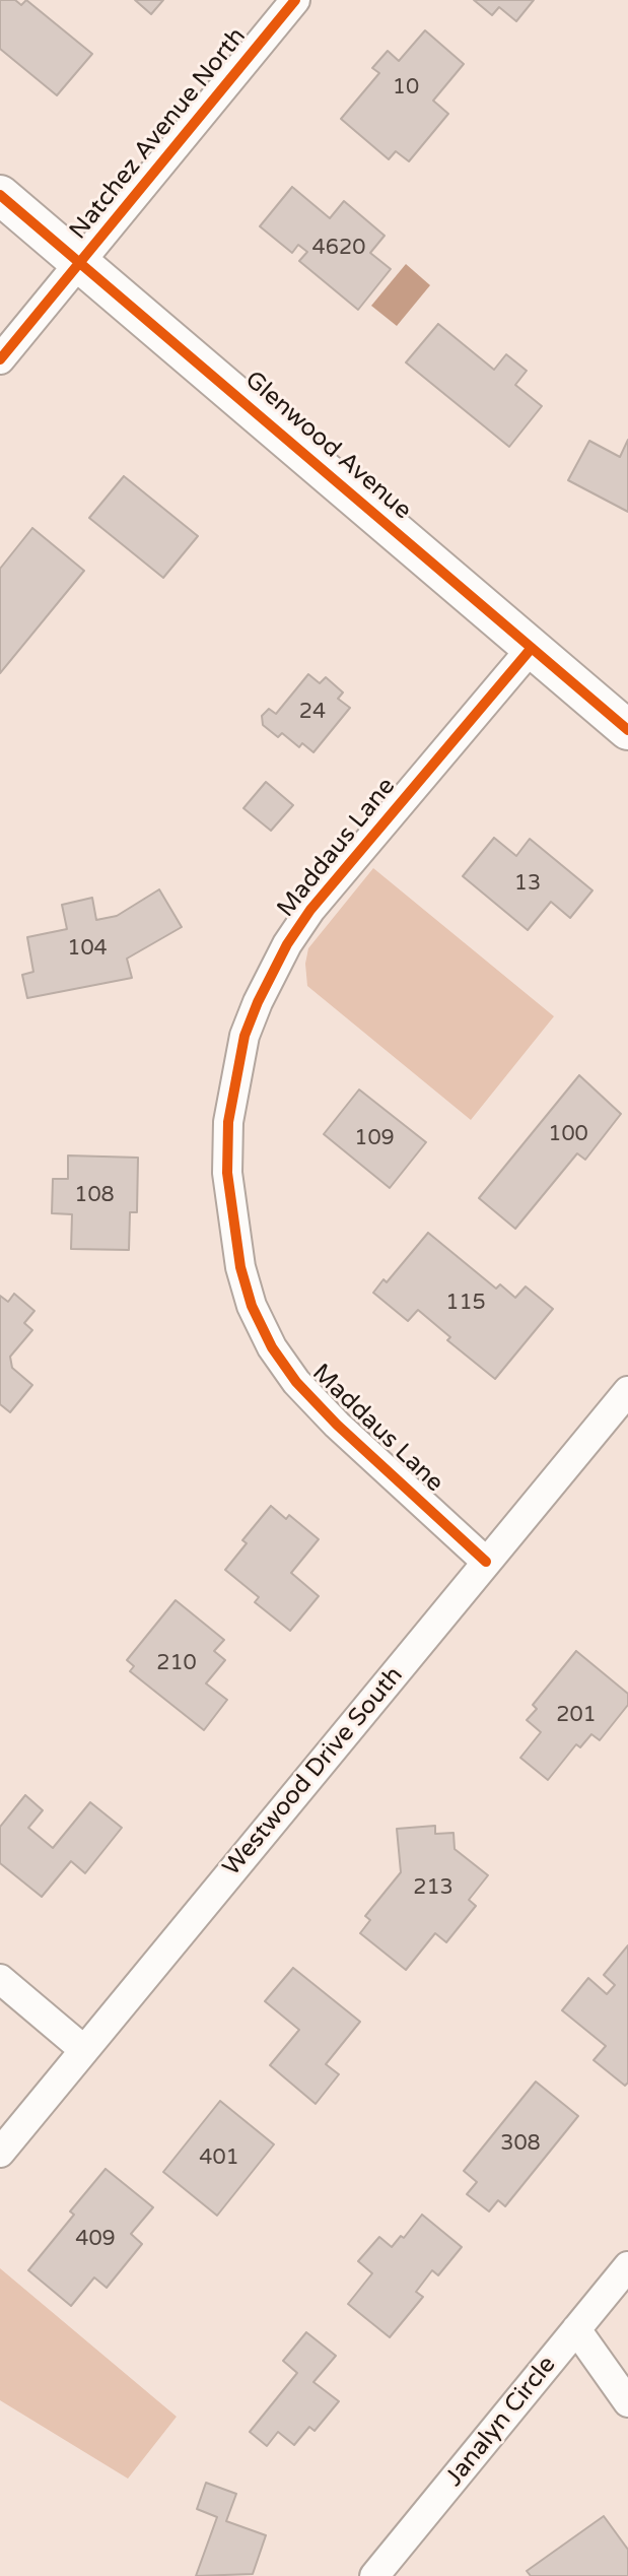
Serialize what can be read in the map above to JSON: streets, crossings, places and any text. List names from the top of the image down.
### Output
{
  "streets": {
    "street": [
      "Natchez Avenue North",
      "Glenwood Avenue",
      "Maddaus Lane",
      "Westwood Drive South",
      "Janalyn Circle"
    ]
  },
  "crossings": [
    ["Natchez Avenue North", "Glenwood Avenue"],
    ["Glenwood Avenue", "Maddaus Lane"],
    ["Maddaus Lane", "Westwood Drive South"]
  ],
  "house_numbers": [
    "10",
    "4620",
    "24",
    "13",
    "104",
    "100",
    "109",
    "108",
    "115",
    "210",
    "201",
    "213",
    "308",
    "401",
    "409"
  ]
}
